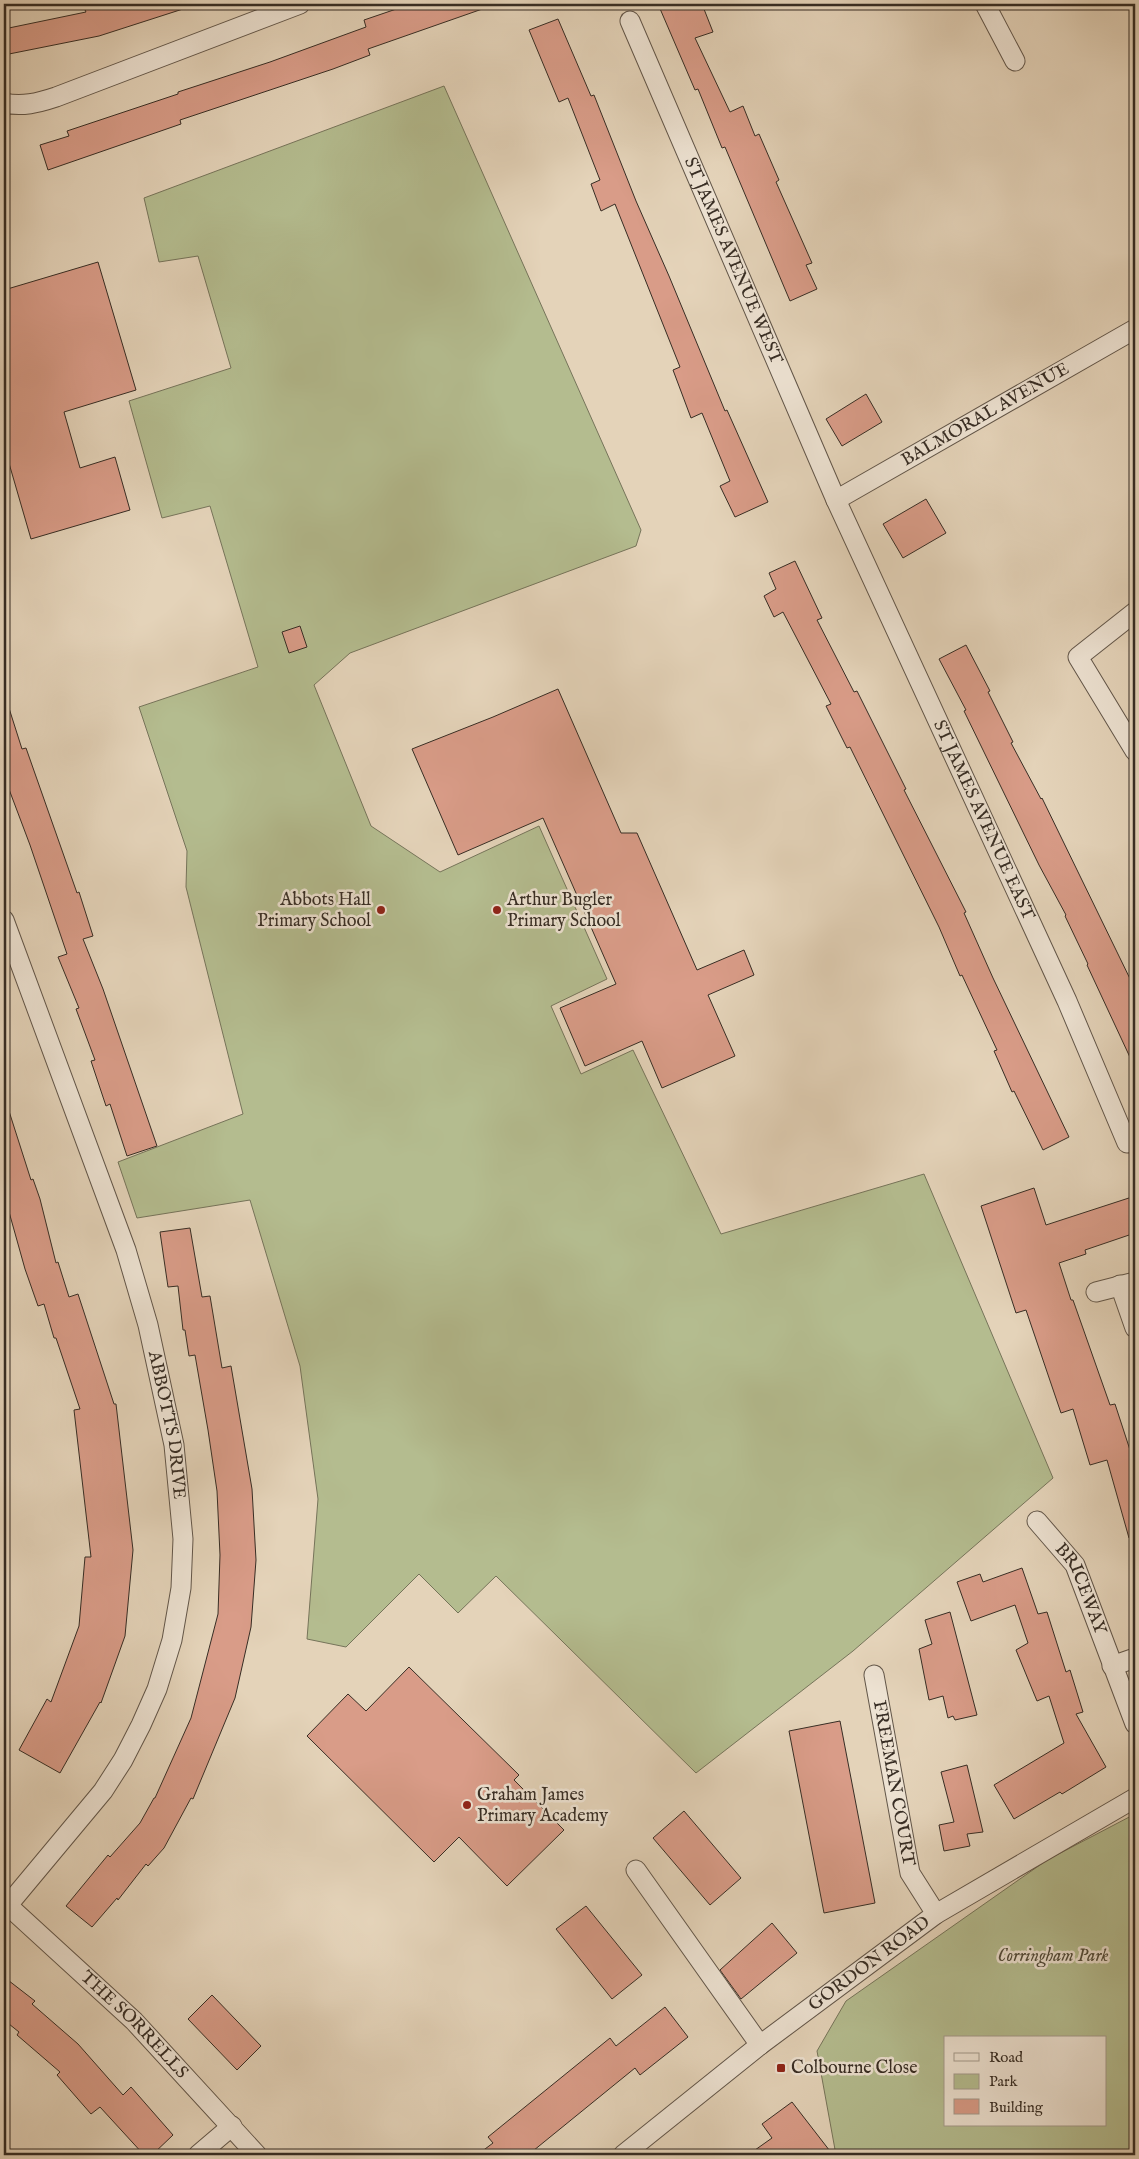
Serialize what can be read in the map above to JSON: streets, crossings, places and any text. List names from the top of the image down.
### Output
{
  "streets": {
    "street": [
      "ST JAMES AVENUE WEST",
      "BALMORAL AVENUE",
      "ST JAMES AVENUE EAST",
      "ABBOTTS DRIVE",
      "BRICEWAY",
      "FREEMAN COURT",
      "GORDON ROAD",
      "THE SORRELLS"
    ]
  },
  "crossings": [
    ["ST JAMES AVENUE WEST", "BALMORAL AVENUE"],
    ["ST JAMES AVENUE WEST", "ST JAMES AVENUE EAST"],
    ["BALMORAL AVENUE", "ST JAMES AVENUE EAST"],
    ["ABBOTTS DRIVE", "THE SORRELLS"],
    ["FREEMAN COURT", "GORDON ROAD"]
  ],
  "parks": ["Corringham Park"],
  "places": {
    "other": ["Abbots Hall Primary School", "Arthur Bugler Primary School", "Graham James Primary Academy"],
    "transit": ["Colbourne Close"]
  },
  "legend": ["Road", "Park", "Building"]
}
